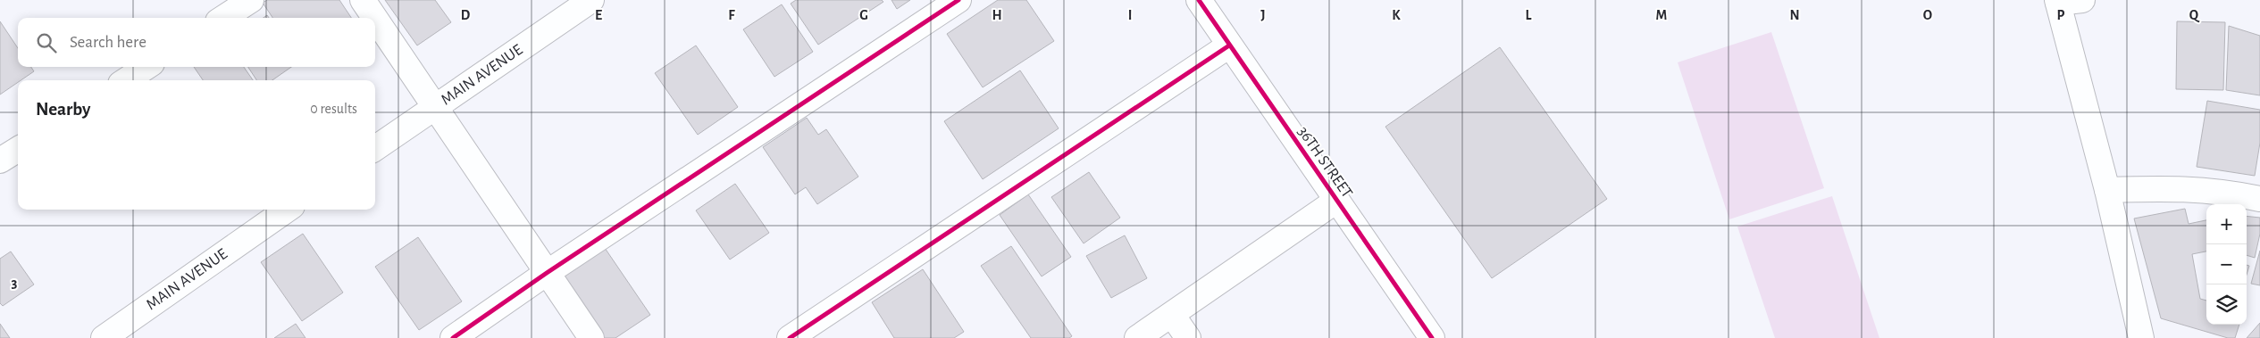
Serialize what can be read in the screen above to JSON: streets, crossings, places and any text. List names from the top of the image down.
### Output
{
  "streets": {
    "street": ["MAIN AVENUE", "36TH STREET"]
  },
  "page": {
    "search": "Search here",
    "heading": ["Nearby", "0 results"],
    "map_buttons": ["+", "−"]
  },
  "grid": {
    "columns": [
      "D",
      "E",
      "F",
      "G",
      "H",
      "I",
      "J",
      "K",
      "L",
      "M",
      "N",
      "O",
      "P",
      "Q"
    ],
    "rows": ["3"]
  }
}
